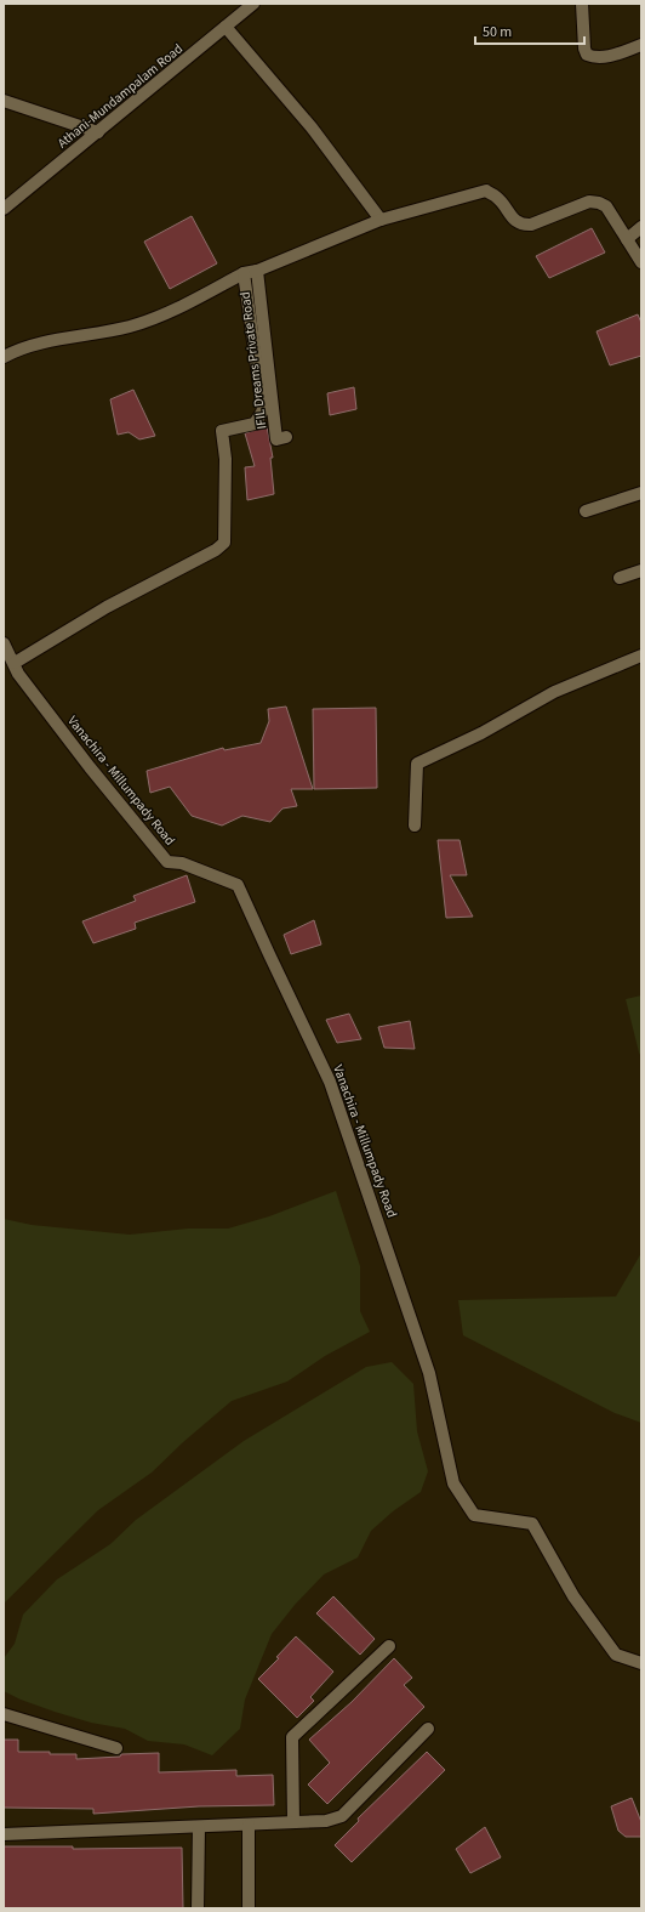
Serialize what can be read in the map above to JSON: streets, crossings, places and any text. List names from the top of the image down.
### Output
{
  "streets": {
    "street": ["Athani-Mundampalam Road", "IFIL Dreams Private Road", "Vanachira - Millumpady Road"]
  },
  "scale_bar": "50 m"
}
